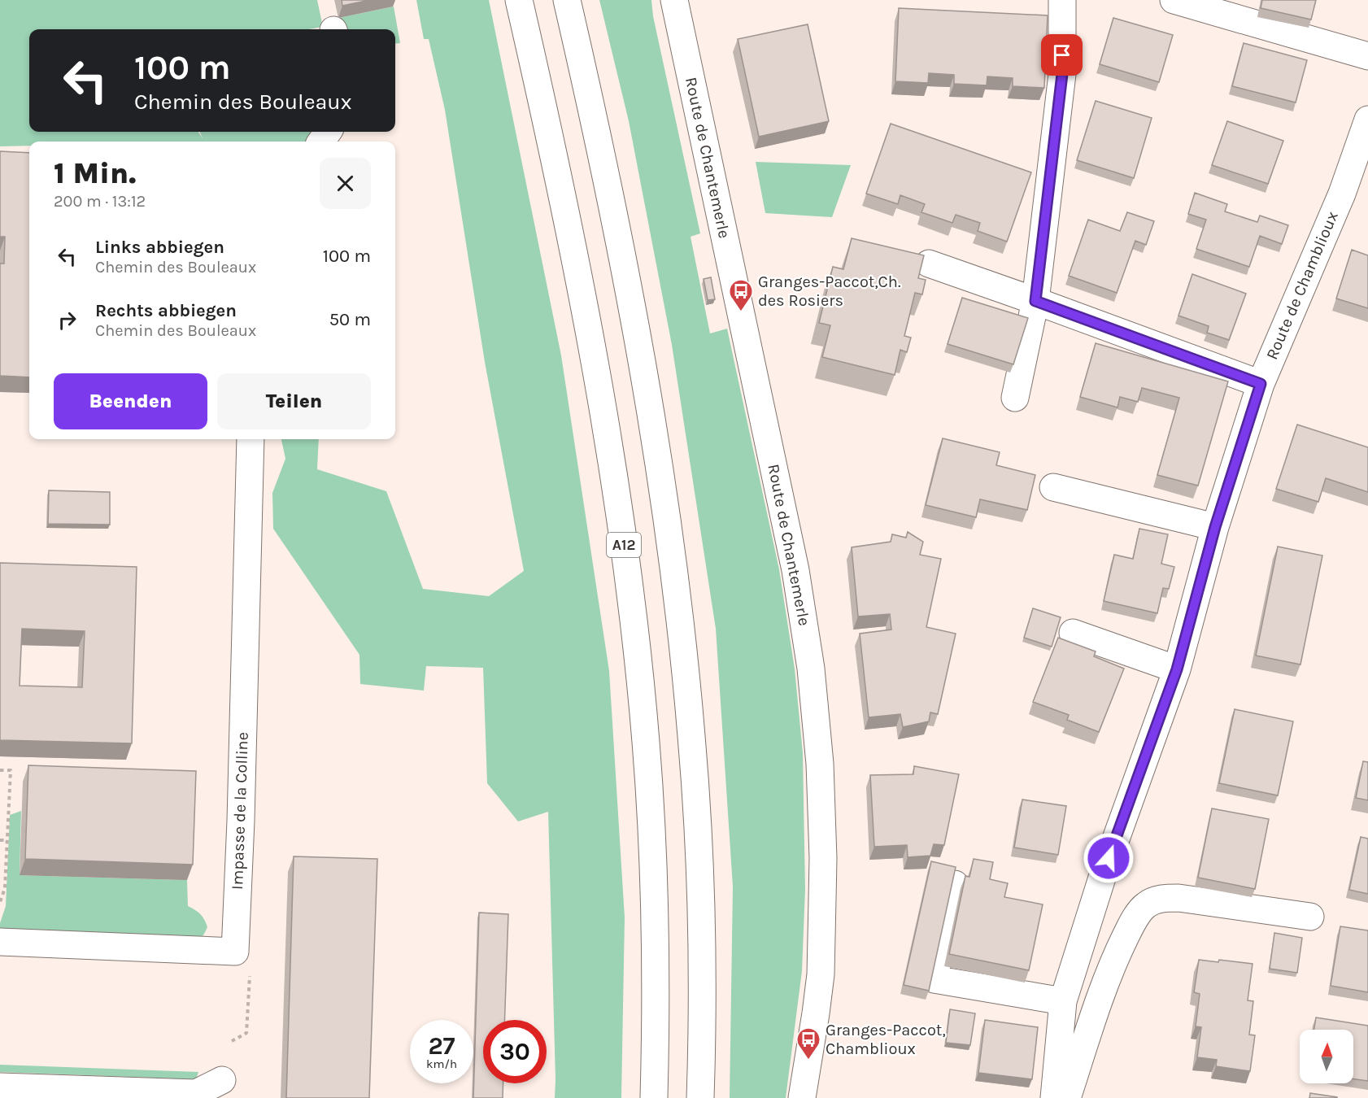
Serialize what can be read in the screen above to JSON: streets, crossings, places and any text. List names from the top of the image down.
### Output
{
  "streets": {
    "main road": [
      "Route de Chantemerle",
      "Route de Chamblioux",
      "A12",
      "Impasse de la Colline"
    ]
  },
  "places": {
    "bus stop": ["Granges-Paccot,Ch. des Rosiers", "Granges-Paccot, Chamblioux"]
  },
  "north": "top",
  "page": {
    "turn": ["100 m", "Chemin des Bouleaux"],
    "heading": ["1 Min.", "200 m · 13:12"],
    "list": [
      {
        "name": "Links abbiegen",
        "note": "Chemin des Bouleaux",
        "value": "100 m"
      },
      {
        "name": "Rechts abbiegen",
        "note": "Chemin des Bouleaux",
        "value": "50 m"
      }
    ],
    "buttons": ["Beenden", "Teilen"],
    "speed": "27 km/h",
    "limit": "30"
  }
}
